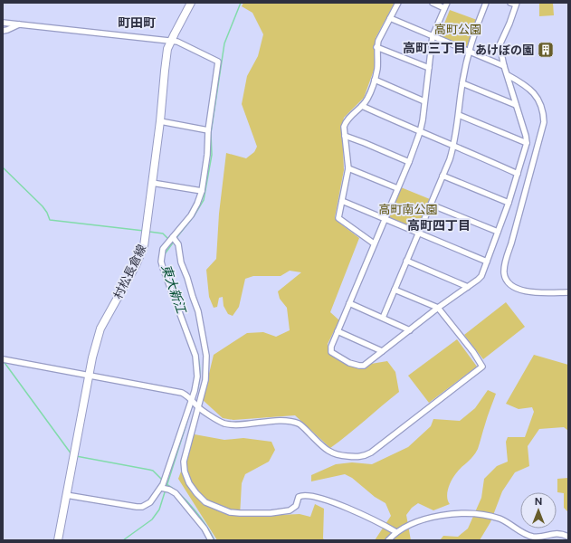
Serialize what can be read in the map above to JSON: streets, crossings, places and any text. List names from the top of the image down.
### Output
{
  "streets": {
    "main road": ["村松長倉線"]
  },
  "districts": ["町田町", "高町三丁目", "高町四丁目"],
  "water": ["東大新江"],
  "parks": ["高町公園", "高町南公園"],
  "places": {
    "building": ["あけぼの園"]
  },
  "north": "top"
}
